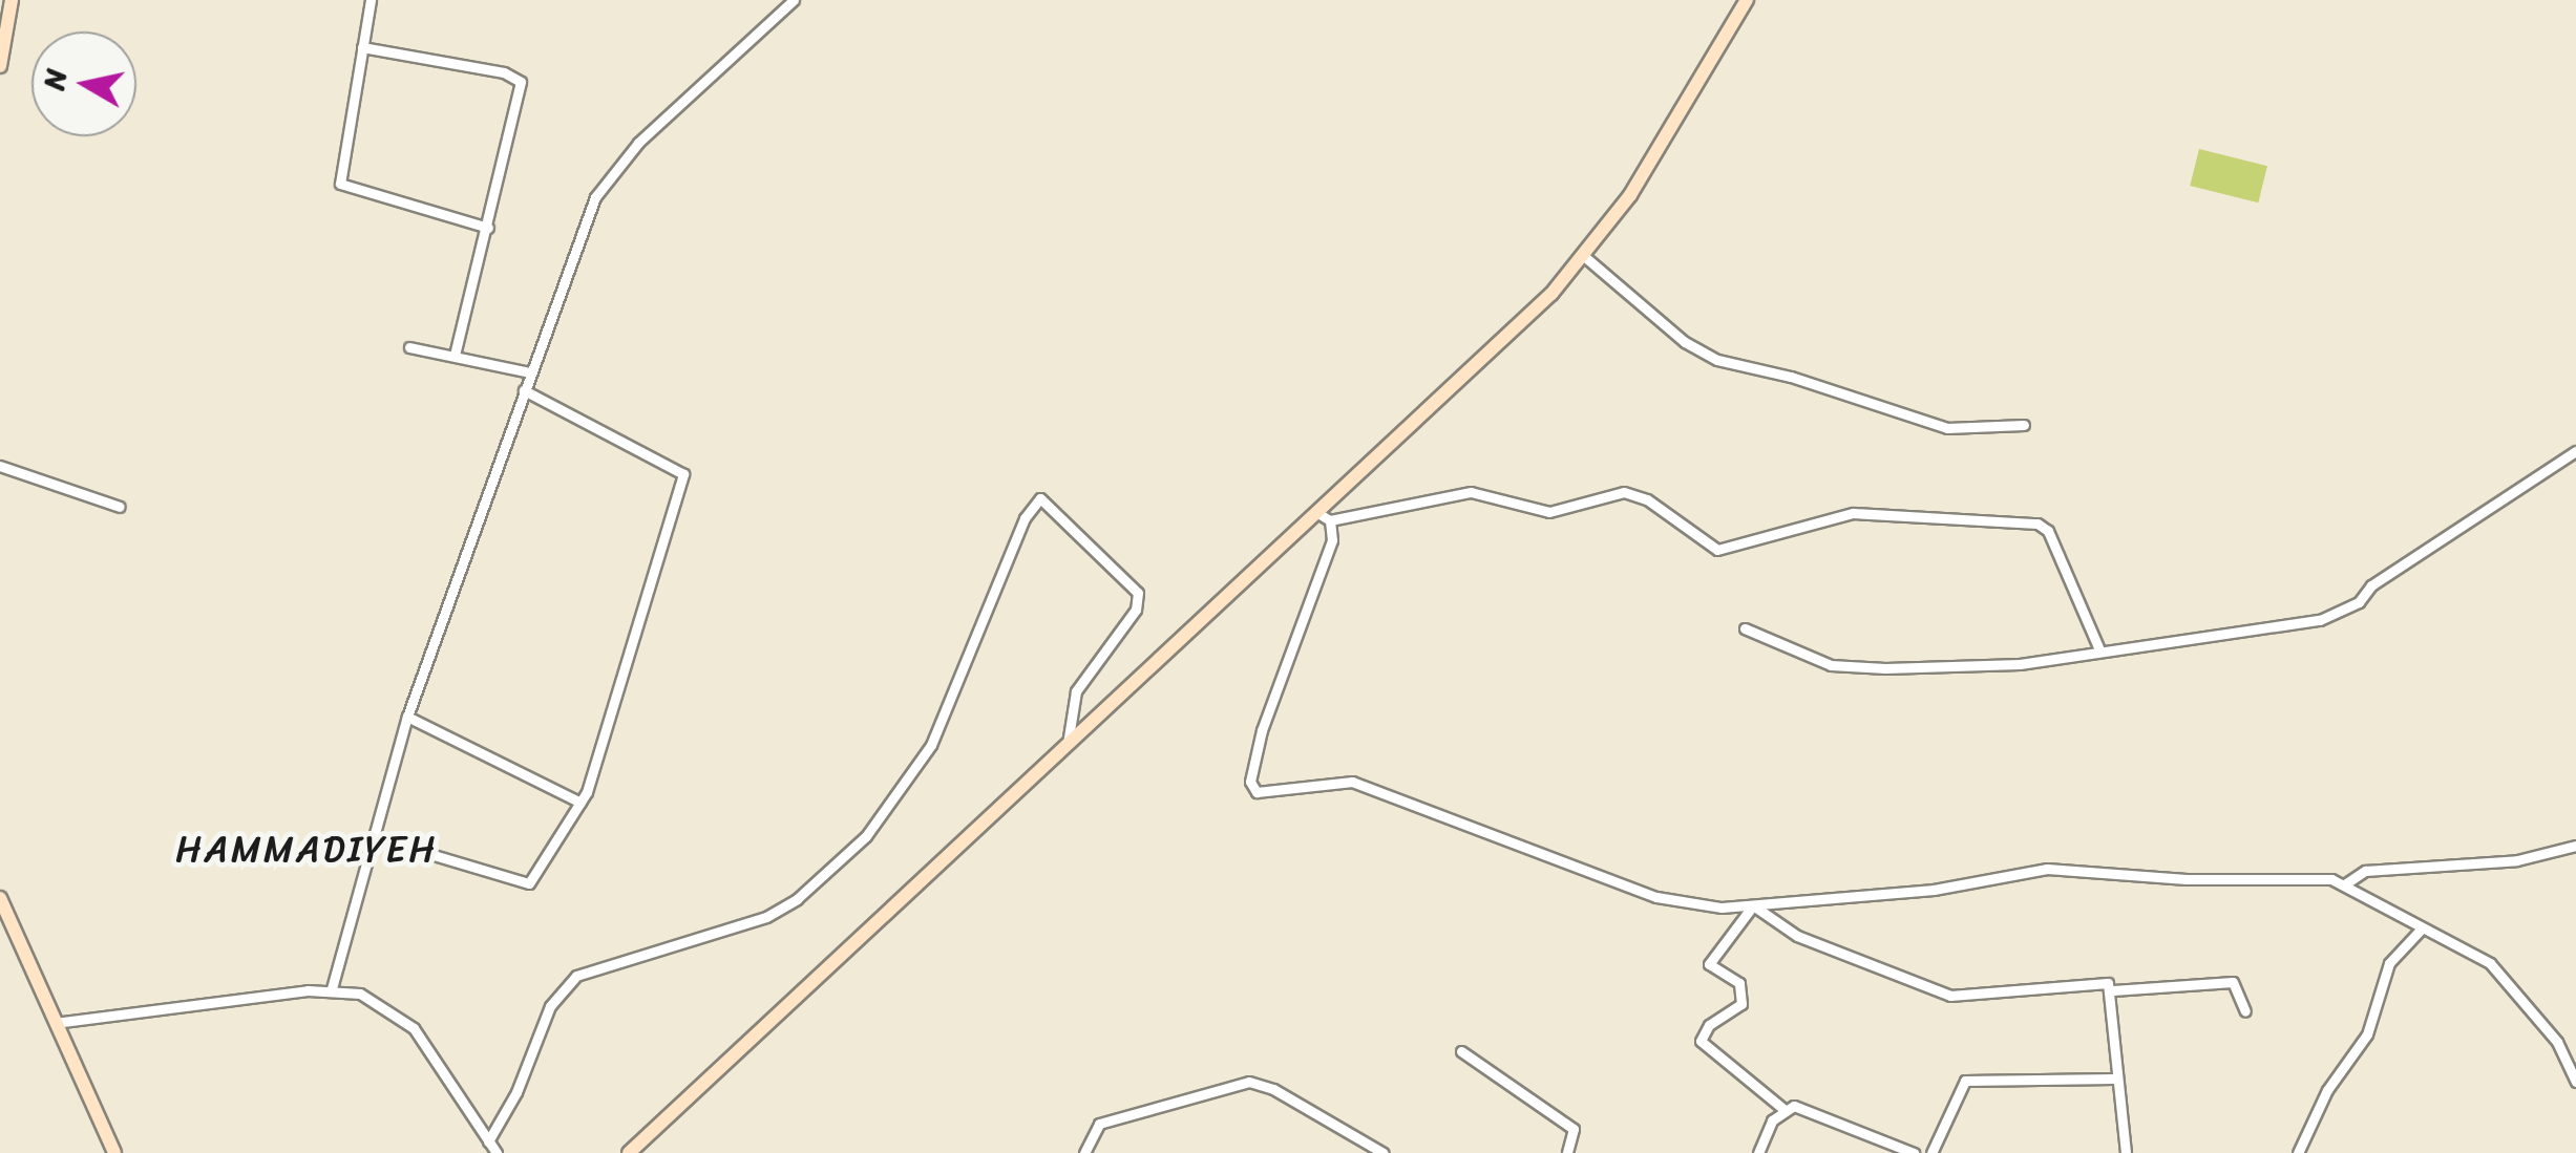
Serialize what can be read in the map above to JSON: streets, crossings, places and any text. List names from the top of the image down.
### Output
{
  "districts": ["HAMMADIYEH"],
  "north": "left"
}
